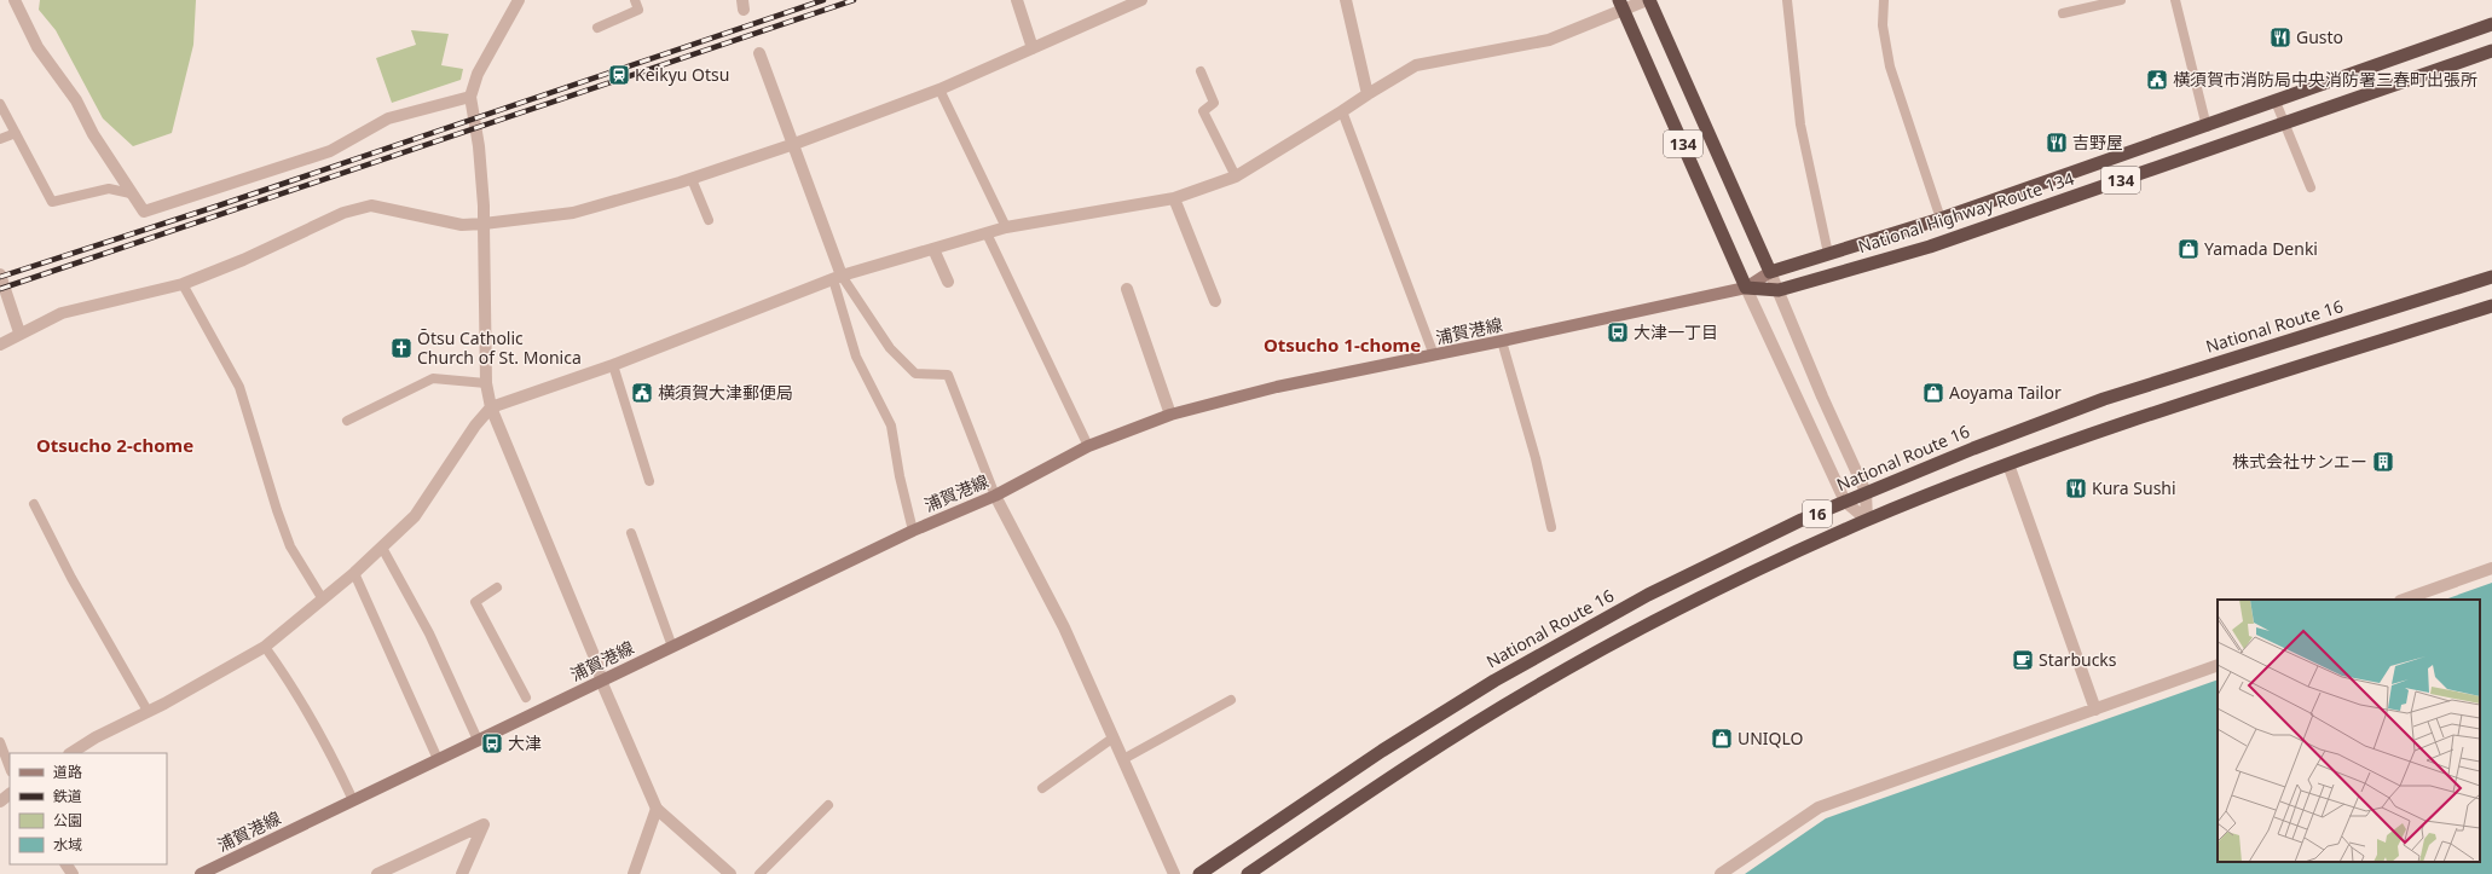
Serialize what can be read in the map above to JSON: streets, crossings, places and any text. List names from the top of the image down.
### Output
{
  "streets": {
    "highway": [
      "134",
      "National Highway Route 134",
      "National Route 16",
      "16"
    ],
    "main road": ["浦賀港線"]
  },
  "crossings": [
    ["134", "National Highway Route 134"],
    ["134", "浦賀港線"],
    ["National Highway Route 134", "浦賀港線"]
  ],
  "districts": ["Otsucho 1-chome", "Otsucho 2-chome"],
  "places": {
    "restaurant": ["Gusto", "吉野屋", "Kura Sushi"],
    "station": ["Keikyu Otsu"],
    "public building": ["横須賀市消防局中央消防署三春町出張所", "横須賀大津郵便局"],
    "shop": ["Yamada Denki", "Aoyama Tailor", "UNIQLO"],
    "bus stop": ["大津一丁目", "大津"],
    "church": ["Ōtsu Catholic Church of St. Monica"],
    "building": ["株式会社サンエー"],
    "cafe": ["Starbucks"]
  },
  "legend": [
    "道路",
    "鉄道",
    "公園",
    "水域"
  ]
}
